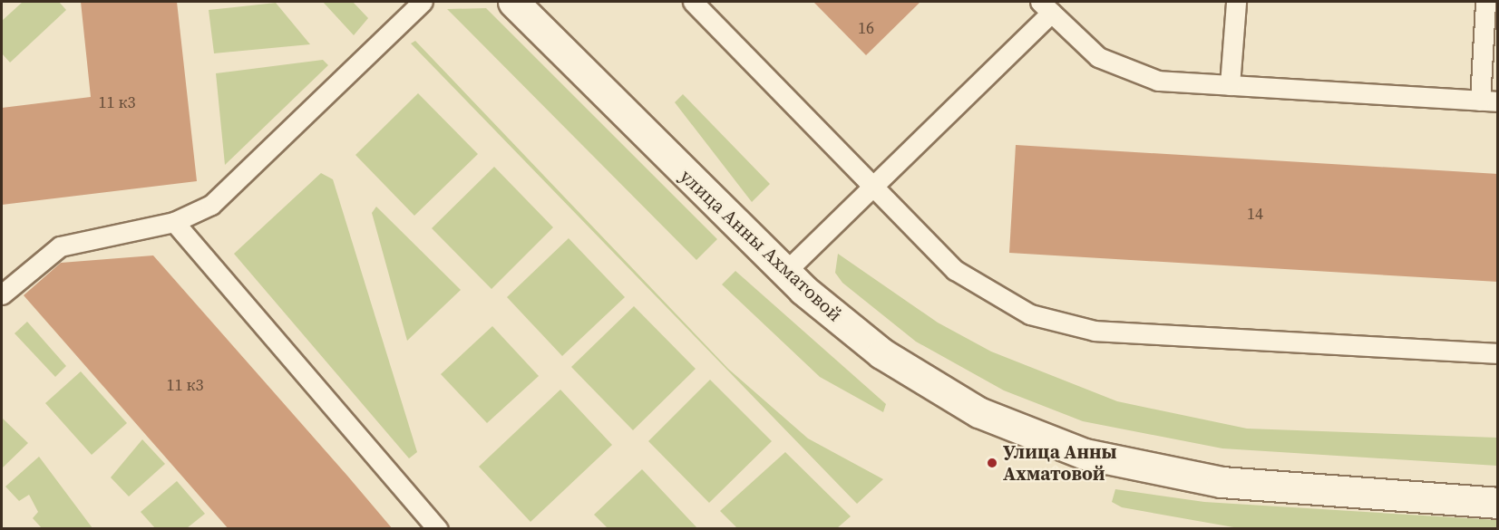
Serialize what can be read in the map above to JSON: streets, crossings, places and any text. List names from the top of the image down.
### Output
{
  "streets": {
    "street": ["улица Анны Ахматовой"]
  },
  "places": ["Улица Анны Ахматовой"],
  "house_numbers": [
    "16",
    "11 к3",
    "14",
    "11 к3"
  ]
}
